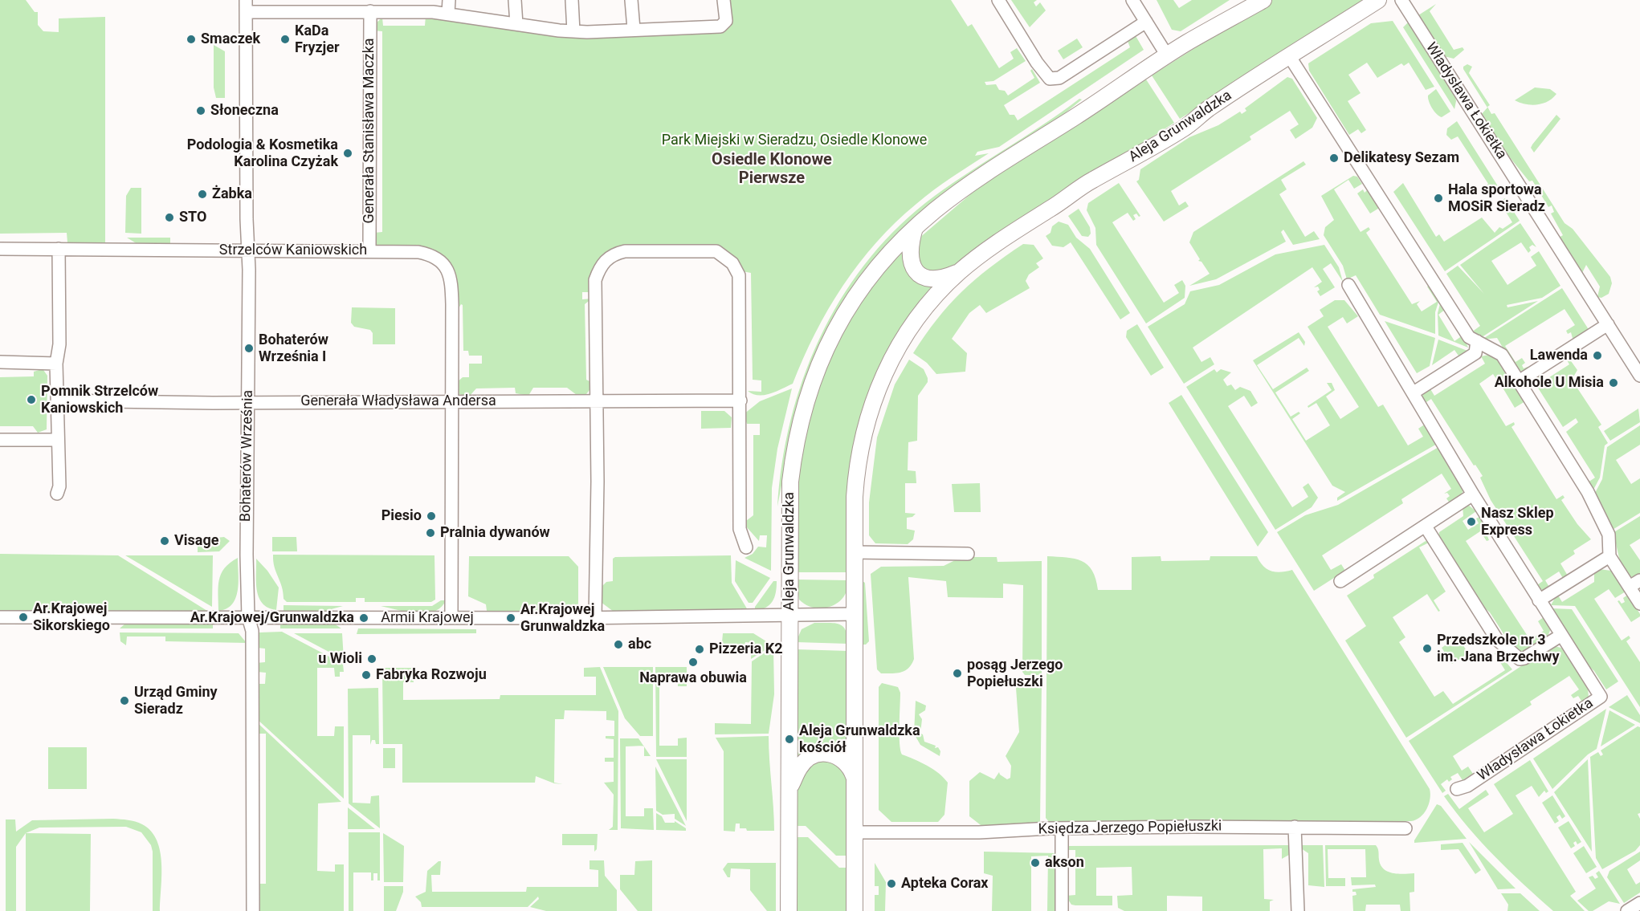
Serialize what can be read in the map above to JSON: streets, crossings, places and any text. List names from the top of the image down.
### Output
{
  "streets": {
    "street": [
      "Władysława Łokietka",
      "Aleja Grunwaldzka",
      "Generała Stanisława Maczka",
      "Strzelców Kaniowskich",
      "Generała Władysława Andersa",
      "Bohaterów Września",
      "Armii Krajowej",
      "Księdza Jerzego Popiełuszki"
    ]
  },
  "crossings": [
    ["Aleja Grunwaldzka", "Armii Krajowej"],
    ["Aleja Grunwaldzka", "Księdza Jerzego Popiełuszki"],
    ["Generała Stanisława Maczka", "Strzelców Kaniowskich"],
    ["Strzelców Kaniowskich", "Generała Władysława Andersa"],
    ["Strzelców Kaniowskich", "Bohaterów Września"],
    ["Strzelców Kaniowskich", "Armii Krajowej"],
    ["Generała Władysława Andersa", "Bohaterów Września"],
    ["Bohaterów Września", "Armii Krajowej"]
  ],
  "districts": ["Osiedle Klonowe Pierwsze"],
  "parks": ["Park Miejski w Sieradzu, Osiedle Klonowe"],
  "places": [
    "Smaczek",
    "KaDa Fryzjer",
    "Słoneczna",
    "Podologia & Kosmetika Karolina Czyżak",
    "Delikatesy Sezam",
    "Żabka",
    "Hala sportowa MOSiR Sieradz",
    "STO",
    "Bohaterów Września I",
    "Lawenda",
    "Alkohole U Misia",
    "Pomnik Strzelców Kaniowskich",
    "Piesio",
    "Nasz Sklep Express",
    "Pralnia dywanów",
    "Visage",
    "Ar.Krajowej Sikorskiego",
    "Ar.Krajowej/Grunwaldzka",
    "Ar.Krajowej Grunwaldzka",
    "abc",
    "Przedszkole nr 3 im. Jana Brzechwy",
    "Pizzeria K2",
    "u Wioli",
    "Naprawa obuwia",
    "posąg Jerzego Popiełuszki",
    "Fabryka Rozwoju",
    "Urząd Gminy Sieradz",
    "Aleja Grunwaldzka kościół",
    "akson",
    "Apteka Corax"
  ]
}
